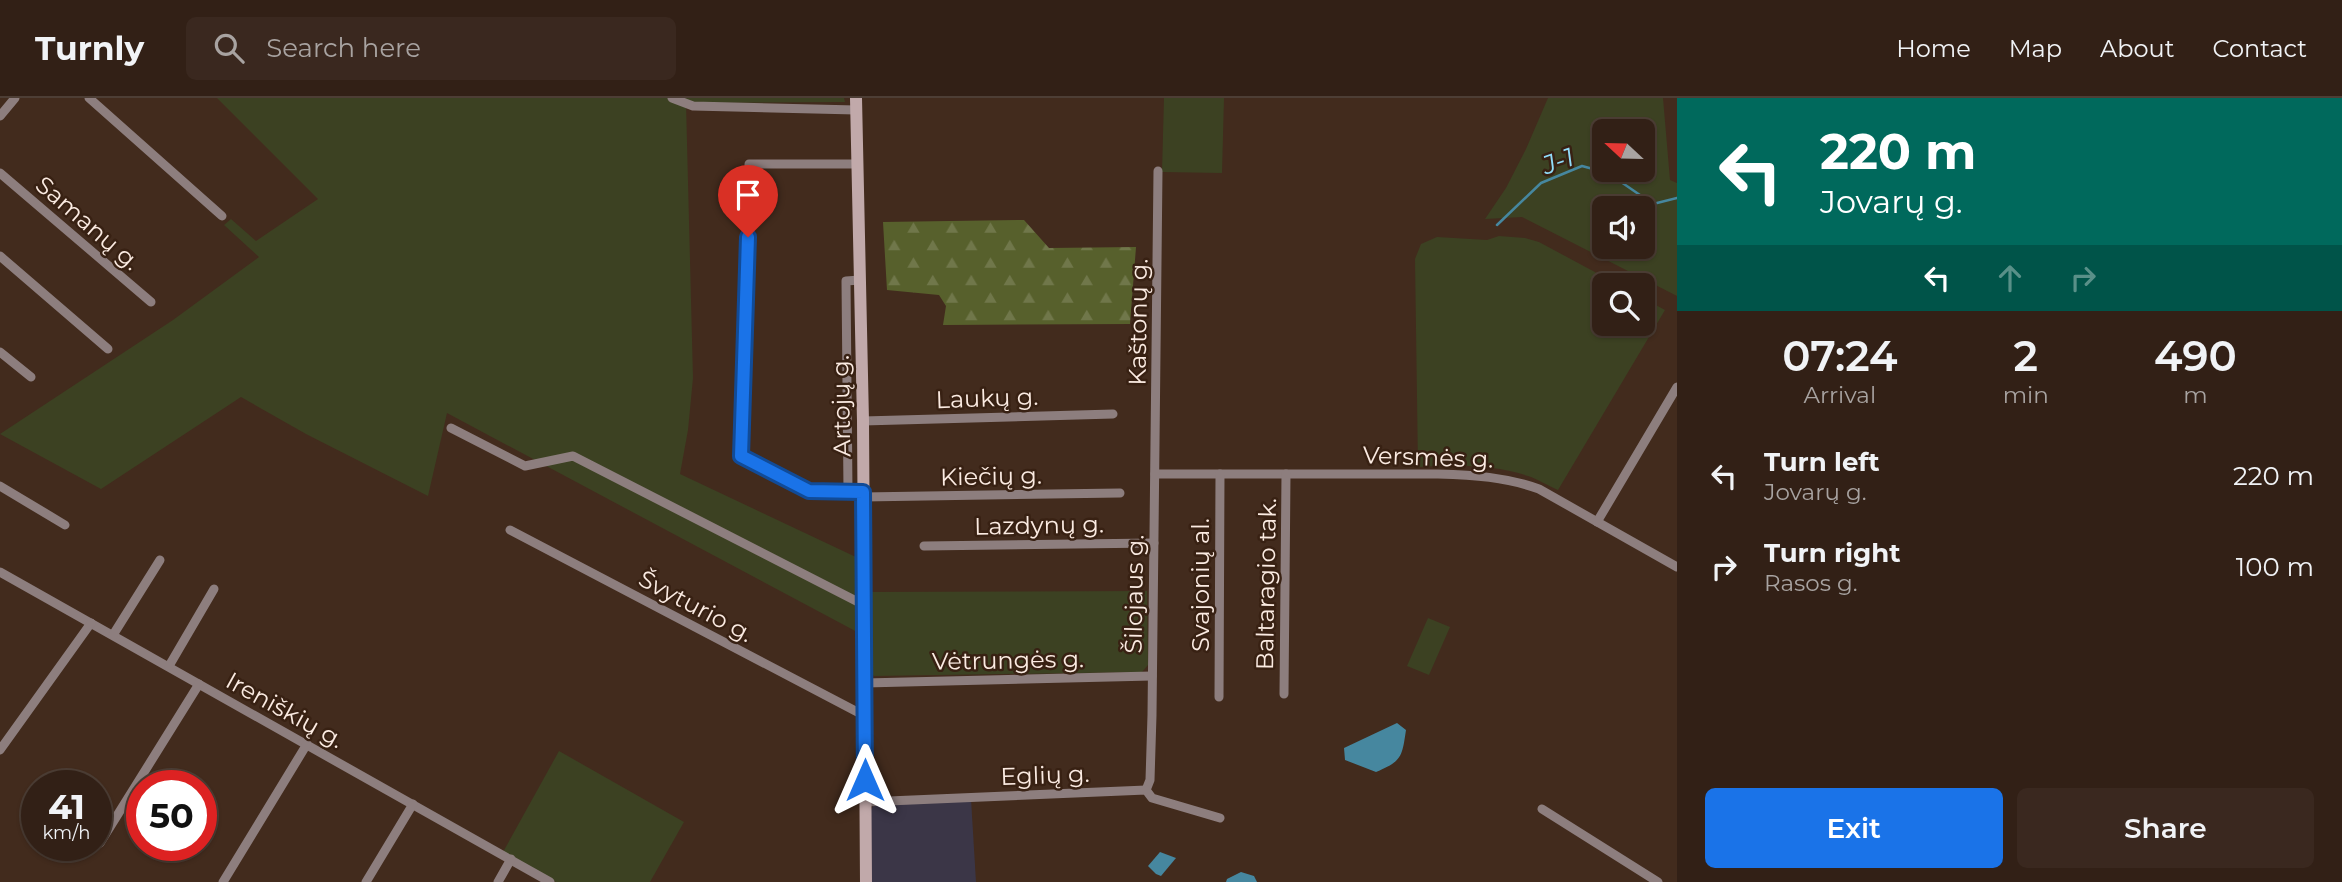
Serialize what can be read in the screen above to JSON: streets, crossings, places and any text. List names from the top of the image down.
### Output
{
  "streets": {
    "main road": ["Artojų g."],
    "street": [
      "Samanų g.",
      "Kaštonų g.",
      "Laukų g.",
      "Versmės g.",
      "Kiečių g.",
      "Lazdynų g.",
      "Baltaragio tak.",
      "Svajonių al.",
      "Šilojaus g.",
      "Švyturio g.",
      "Vėtrungės g.",
      "Ireniškių g.",
      "Eglių g."
    ]
  },
  "crossings": [
    ["Kaštonų g.", "Versmės g."],
    ["Kaštonų g.", "Šilojaus g."],
    ["Laukų g.", "Artojų g."],
    ["Artojų g.", "Kiečių g."],
    ["Artojų g.", "Švyturio g."],
    ["Artojų g.", "Vėtrungės g."],
    ["Artojų g.", "Eglių g."],
    ["Versmės g.", "Baltaragio tak."],
    ["Versmės g.", "Svajonių al."],
    ["Versmės g.", "Šilojaus g."],
    ["Lazdynų g.", "Šilojaus g."],
    ["Šilojaus g.", "Vėtrungės g."],
    ["Šilojaus g.", "Eglių g."]
  ],
  "water": ["J-1"],
  "north": "left",
  "page": {
    "header": "Turnly",
    "search": "Search here",
    "nav": [
      "Home",
      "Map",
      "About",
      "Contact"
    ],
    "turn": ["220 m", "Jovarų g."],
    "eta": [
      "07:24",
      "Arrival",
      "2",
      "min",
      "490",
      "m"
    ],
    "list": [
      {
        "name": "Turn left",
        "note": "Jovarų g.",
        "value": "220 m"
      },
      {
        "name": "Turn right",
        "note": "Rasos g.",
        "value": "100 m"
      }
    ],
    "speed": "41 km/h",
    "limit": "50",
    "buttons": ["Exit", "Share"]
  }
}
